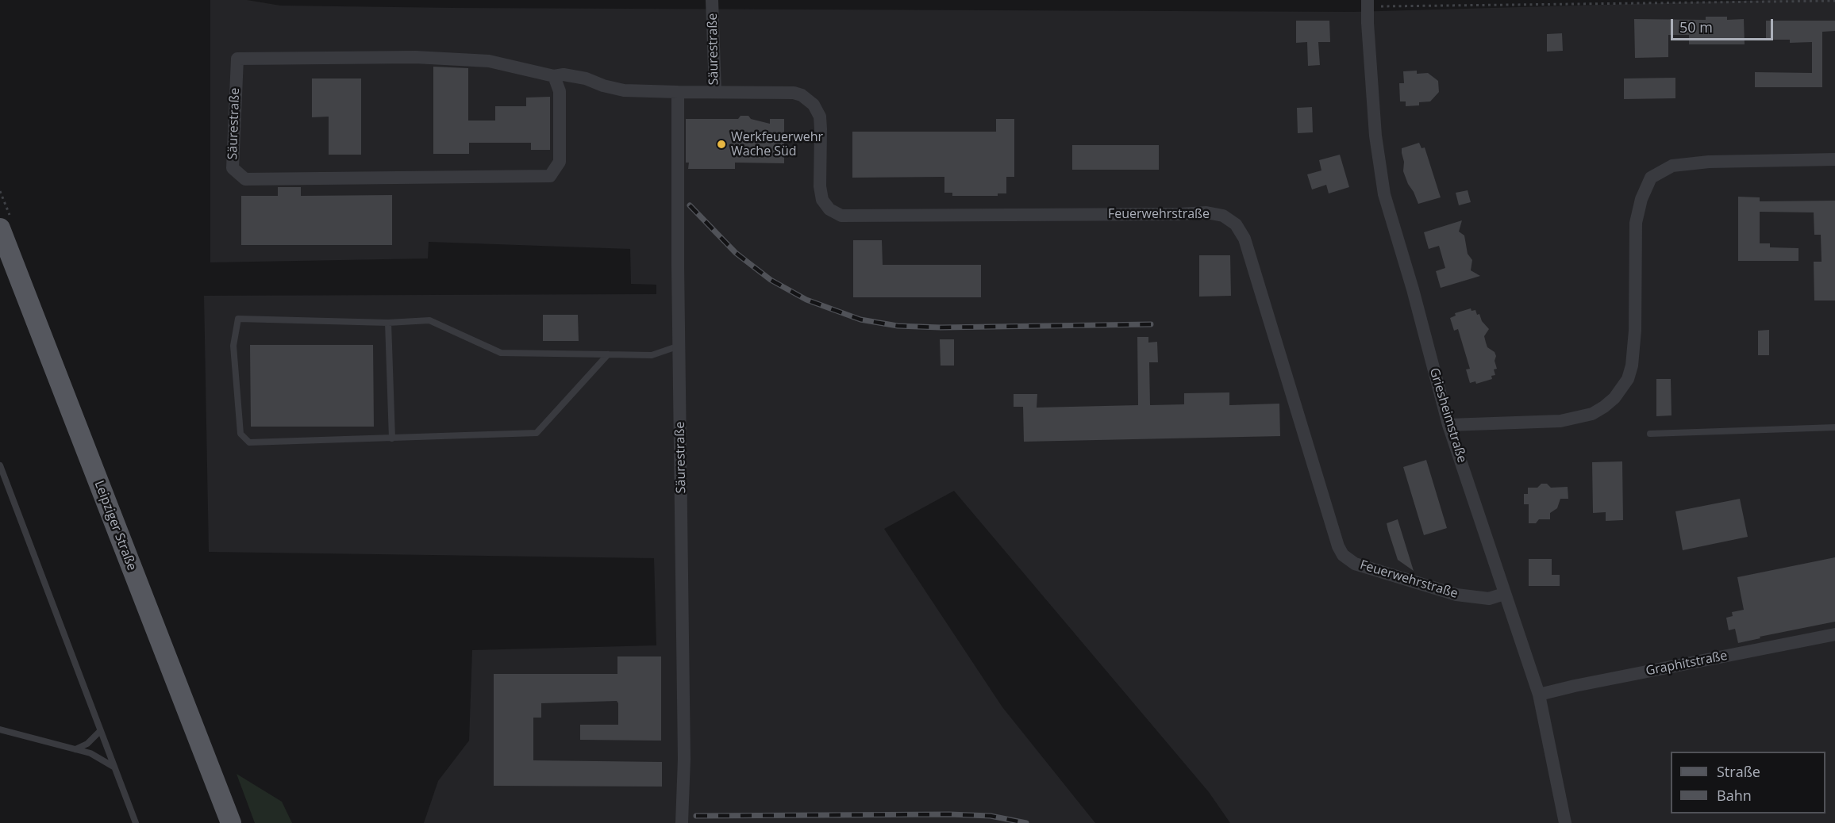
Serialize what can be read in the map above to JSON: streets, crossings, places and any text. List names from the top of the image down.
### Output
{
  "streets": {
    "main road": ["Leipziger Straße"],
    "street": [
      "Säurestraße",
      "Feuerwehrstraße",
      "Griesheimstraße",
      "Graphitstraße"
    ]
  },
  "crossings": [
    ["Säurestraße", "Feuerwehrstraße"],
    ["Feuerwehrstraße", "Griesheimstraße"],
    ["Griesheimstraße", "Graphitstraße"]
  ],
  "places": ["Werkfeuerwehr Wache Süd"],
  "legend": ["Straße", "Bahn"],
  "scale_bar": "50 m"
}
